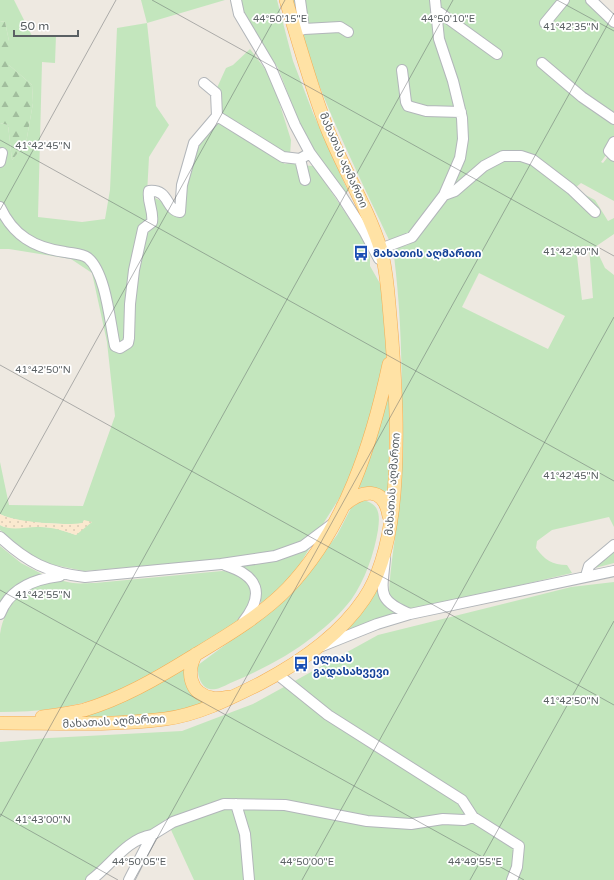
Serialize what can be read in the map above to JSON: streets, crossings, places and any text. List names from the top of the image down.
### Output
{
  "streets": {
    "main road": ["მახათას აღმართი"]
  },
  "places": {
    "bus stop": ["მახათის აღმართი", "ელიას გადასახვევი"]
  },
  "scale_bar": "50 m",
  "coordinates": [
    "44°50'15\"E",
    "44°50'10\"E",
    "41°42'35\"N",
    "41°42'45\"N",
    "41°42'40\"N",
    "41°42'50\"N",
    "41°42'55\"N",
    "41°43'00\"N",
    "44°50'05\"E",
    "44°50'00\"E",
    "44°49'55\"E"
  ]
}
